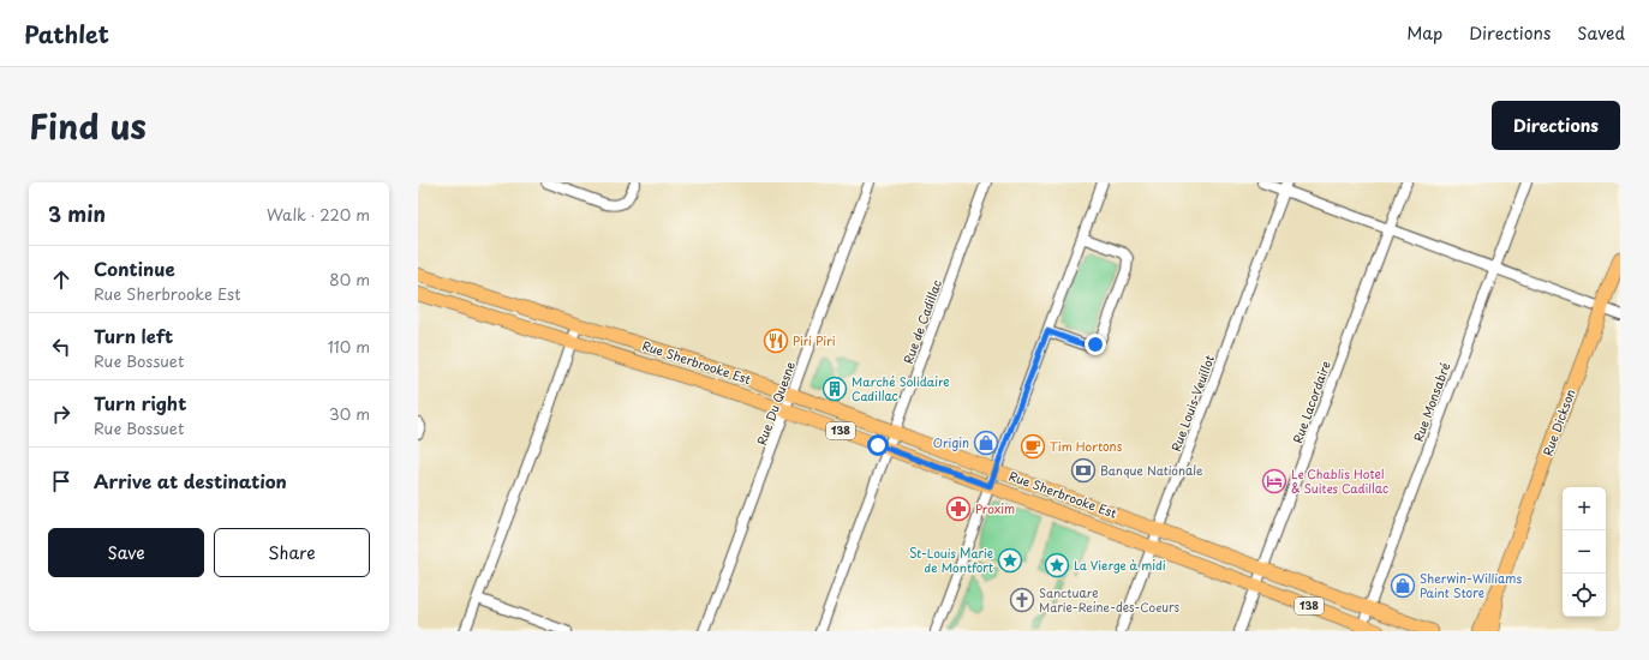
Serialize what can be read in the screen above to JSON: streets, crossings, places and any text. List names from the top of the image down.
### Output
{
  "streets": {
    "main road": ["Rue Sherbrooke Est", "Rue Dickson", "138"],
    "street": [
      "Rue de Cadillac",
      "Rue Lacordaire",
      "Rue Monsabré",
      "Rue Du Quesne",
      "Rue Louis-Veuillot"
    ]
  },
  "crossings": [
    ["Rue de Cadillac", "Rue Sherbrooke Est"],
    ["Rue Sherbrooke Est", "Rue Lacordaire"],
    ["Rue Sherbrooke Est", "Rue Monsabré"],
    ["Rue Sherbrooke Est", "Rue Du Quesne"],
    ["Rue Sherbrooke Est", "Rue Louis-Veuillot"]
  ],
  "places": {
    "restaurant": ["Piri Piri"],
    "building": ["Marché Solidaire Cadillac"],
    "shop": ["Origin", "Sherwin-Williams Paint Store"],
    "cafe": ["Tim Hortons"],
    "bank": ["Banque Nationale"],
    "hotel": ["Le Chablis Hotel & Suites Cadillac"],
    "pharmacy": ["Proxim"],
    "place": ["St-Louis Marie de Montfort", "La Vierge à midi"],
    "church": ["Sanctuare Marie-Reine-des-Coeurs"]
  },
  "page": {
    "header": "Pathlet",
    "nav": ["Map", "Directions", "Saved"],
    "title": "Find us",
    "buttons": [
      "Directions",
      ["Save", "Share"]
    ],
    "heading": ["3 min", "Walk · 220 m"],
    "list": [
      ["Continue", "Rue Sherbrooke Est", "80 m"],
      ["Turn left", "Rue Bossuet", "110 m"],
      ["Turn right", "Rue Bossuet", "30 m"],
      "Arrive at destination"
    ],
    "map_buttons": ["+", "−"]
  }
}
